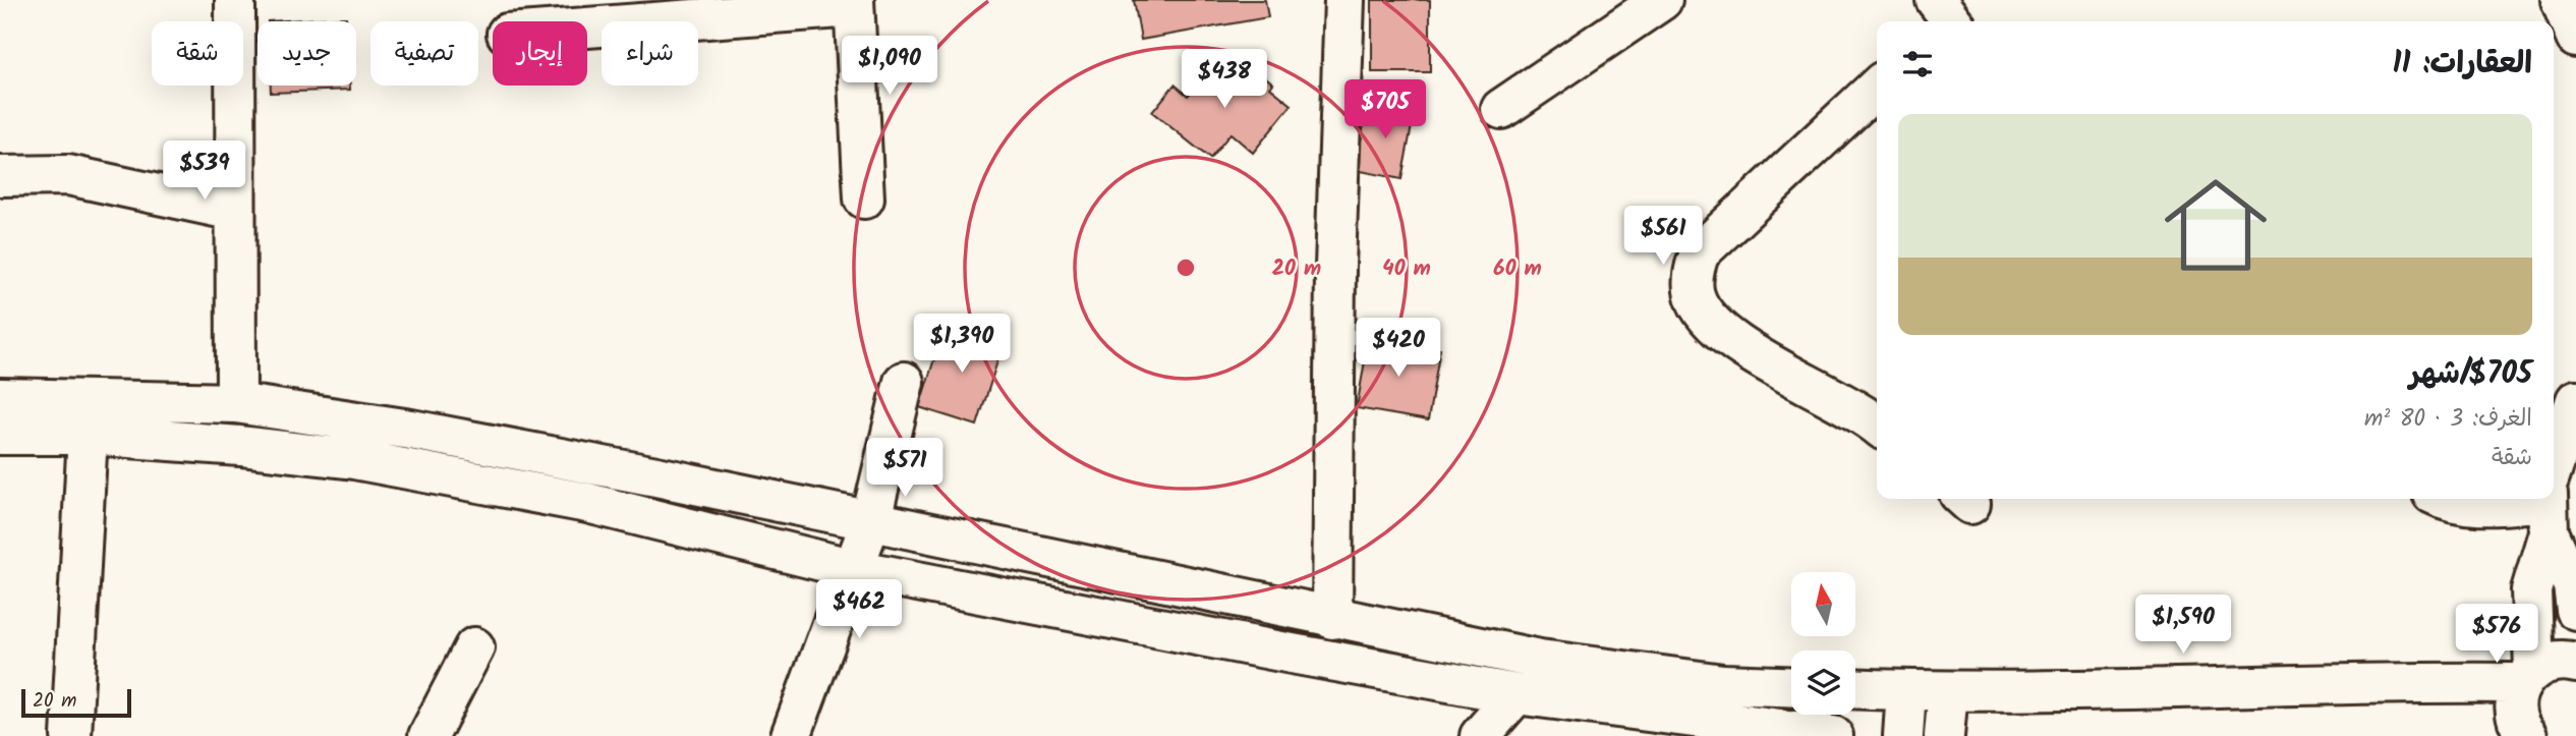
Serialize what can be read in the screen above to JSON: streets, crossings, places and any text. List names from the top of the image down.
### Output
{
  "scale_bar": "20 m",
  "north": "top",
  "page": {
    "chip": [
      "شراء",
      "إيجار",
      "تصفية",
      "جديد",
      "شقة"
    ],
    "heading": "العقارات: 11",
    "price": [
      "$1,090",
      "$438",
      "$705",
      "$539",
      "$561",
      "$1,390",
      "$420",
      "$571",
      "$462",
      "$1,590",
      "$576"
    ],
    "list": [
      {
        "name": "$705/شهر",
        "note": "الغرف: 3 · 80 m² · شقة"
      }
    ],
    "scale": "20 m"
  },
  "rings": ["20 m", "40 m", "60 m"]
}
